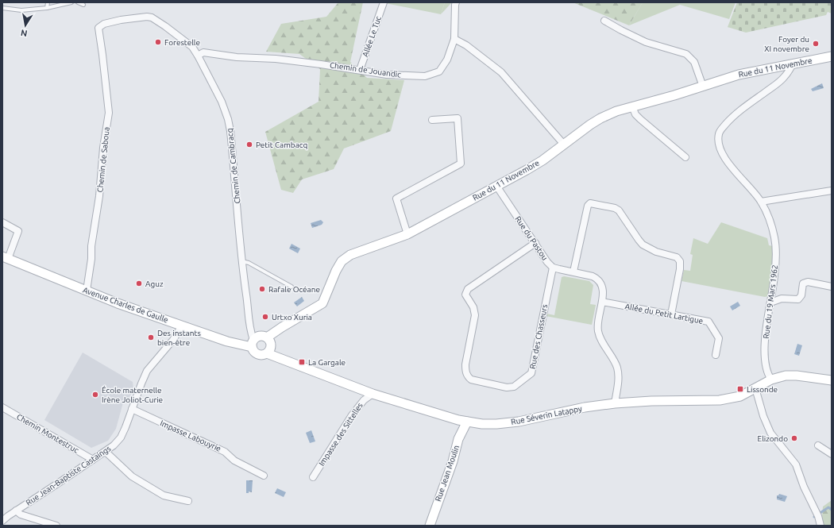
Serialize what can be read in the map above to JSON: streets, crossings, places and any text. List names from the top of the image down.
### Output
{
  "streets": {
    "street": [
      "Allée Le Tuc",
      "Rue du 11 Novembre",
      "Chemin de Jouandic",
      "Chemin de Saboua",
      "Chemin de Cambracq",
      "Rue du Pastou",
      "Rue du 19 Mars 1962",
      "Avenue Charles de Gaulle",
      "Allée du Petit Lartigue",
      "Rue des Chasseurs",
      "Rue Séverin Latappy",
      "Chemin Montestruc",
      "Impasse des Sittelles",
      "Impasse Labouyrie",
      "Rue Jean Moulin",
      "Rue Jean-Baptiste Castaings"
    ]
  },
  "crossings": [
    ["Allée Le Tuc", "Chemin de Jouandic"],
    ["Rue du 11 Novembre", "Chemin de Cambracq"],
    ["Rue du 11 Novembre", "Rue du Pastou"],
    ["Rue du 11 Novembre", "Rue du 19 Mars 1962"],
    ["Rue du 11 Novembre", "Avenue Charles de Gaulle"],
    ["Rue du 11 Novembre", "Rue Séverin Latappy"],
    ["Chemin de Jouandic", "Chemin de Cambracq"],
    ["Chemin de Saboua", "Chemin de Cambracq"],
    ["Chemin de Saboua", "Avenue Charles de Gaulle"],
    ["Chemin de Cambracq", "Avenue Charles de Gaulle"],
    ["Chemin de Cambracq", "Rue Séverin Latappy"],
    ["Rue du Pastou", "Allée du Petit Lartigue"],
    ["Rue du Pastou", "Rue des Chasseurs"],
    ["Rue du Pastou", "Rue Séverin Latappy"],
    ["Rue du 19 Mars 1962", "Rue Séverin Latappy"],
    ["Avenue Charles de Gaulle", "Rue Séverin Latappy"],
    ["Avenue Charles de Gaulle", "Rue Jean-Baptiste Castaings"],
    ["Rue Séverin Latappy", "Impasse des Sittelles"],
    ["Rue Séverin Latappy", "Rue Jean Moulin"],
    ["Chemin Montestruc", "Rue Jean-Baptiste Castaings"],
    ["Impasse Labouyrie", "Rue Jean-Baptiste Castaings"]
  ],
  "places": {
    "other": [
      "Forestelle",
      "Foyer du XI novembre",
      "Petit Cambacq",
      "Aguz",
      "Rafale Océane",
      "Urtxo Xuria",
      "Des instants bien-être",
      "École maternelle Irène Joliot-Curie",
      "Elizondo"
    ],
    "transit": ["La Gargale", "Lissonde"]
  },
  "north": "bottom"
}
